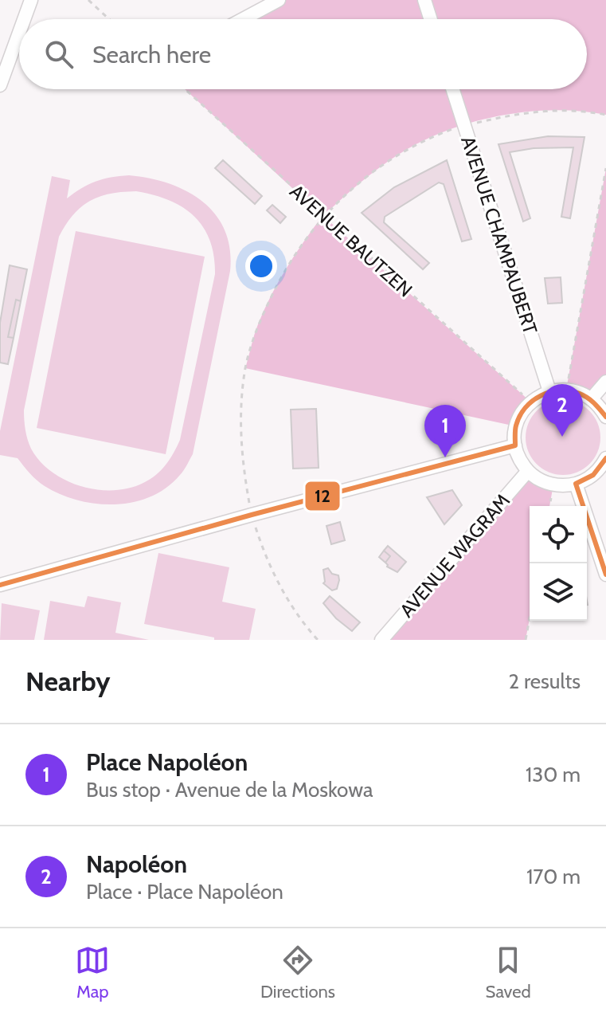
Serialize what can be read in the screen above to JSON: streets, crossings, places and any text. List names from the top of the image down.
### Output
{
  "streets": {
    "street": ["AVENUE CHAMPAUBERT", "AVENUE WAGRAM"],
    "path": ["AVENUE BAUTZEN"]
  },
  "lines": ["transit line 12"],
  "page": {
    "search": "Search here",
    "pins": ["2", "1"],
    "heading": ["Nearby", "2 results"],
    "list": [
      {
        "mark": "1",
        "name": "Place Napoléon",
        "note": "Bus stop · Avenue de la Moskowa",
        "value": "130 m"
      },
      {
        "mark": "2",
        "name": "Napoléon",
        "note": "Place · Place Napoléon",
        "value": "170 m"
      }
    ],
    "nav": ["Map", "Directions", "Saved"]
  }
}
